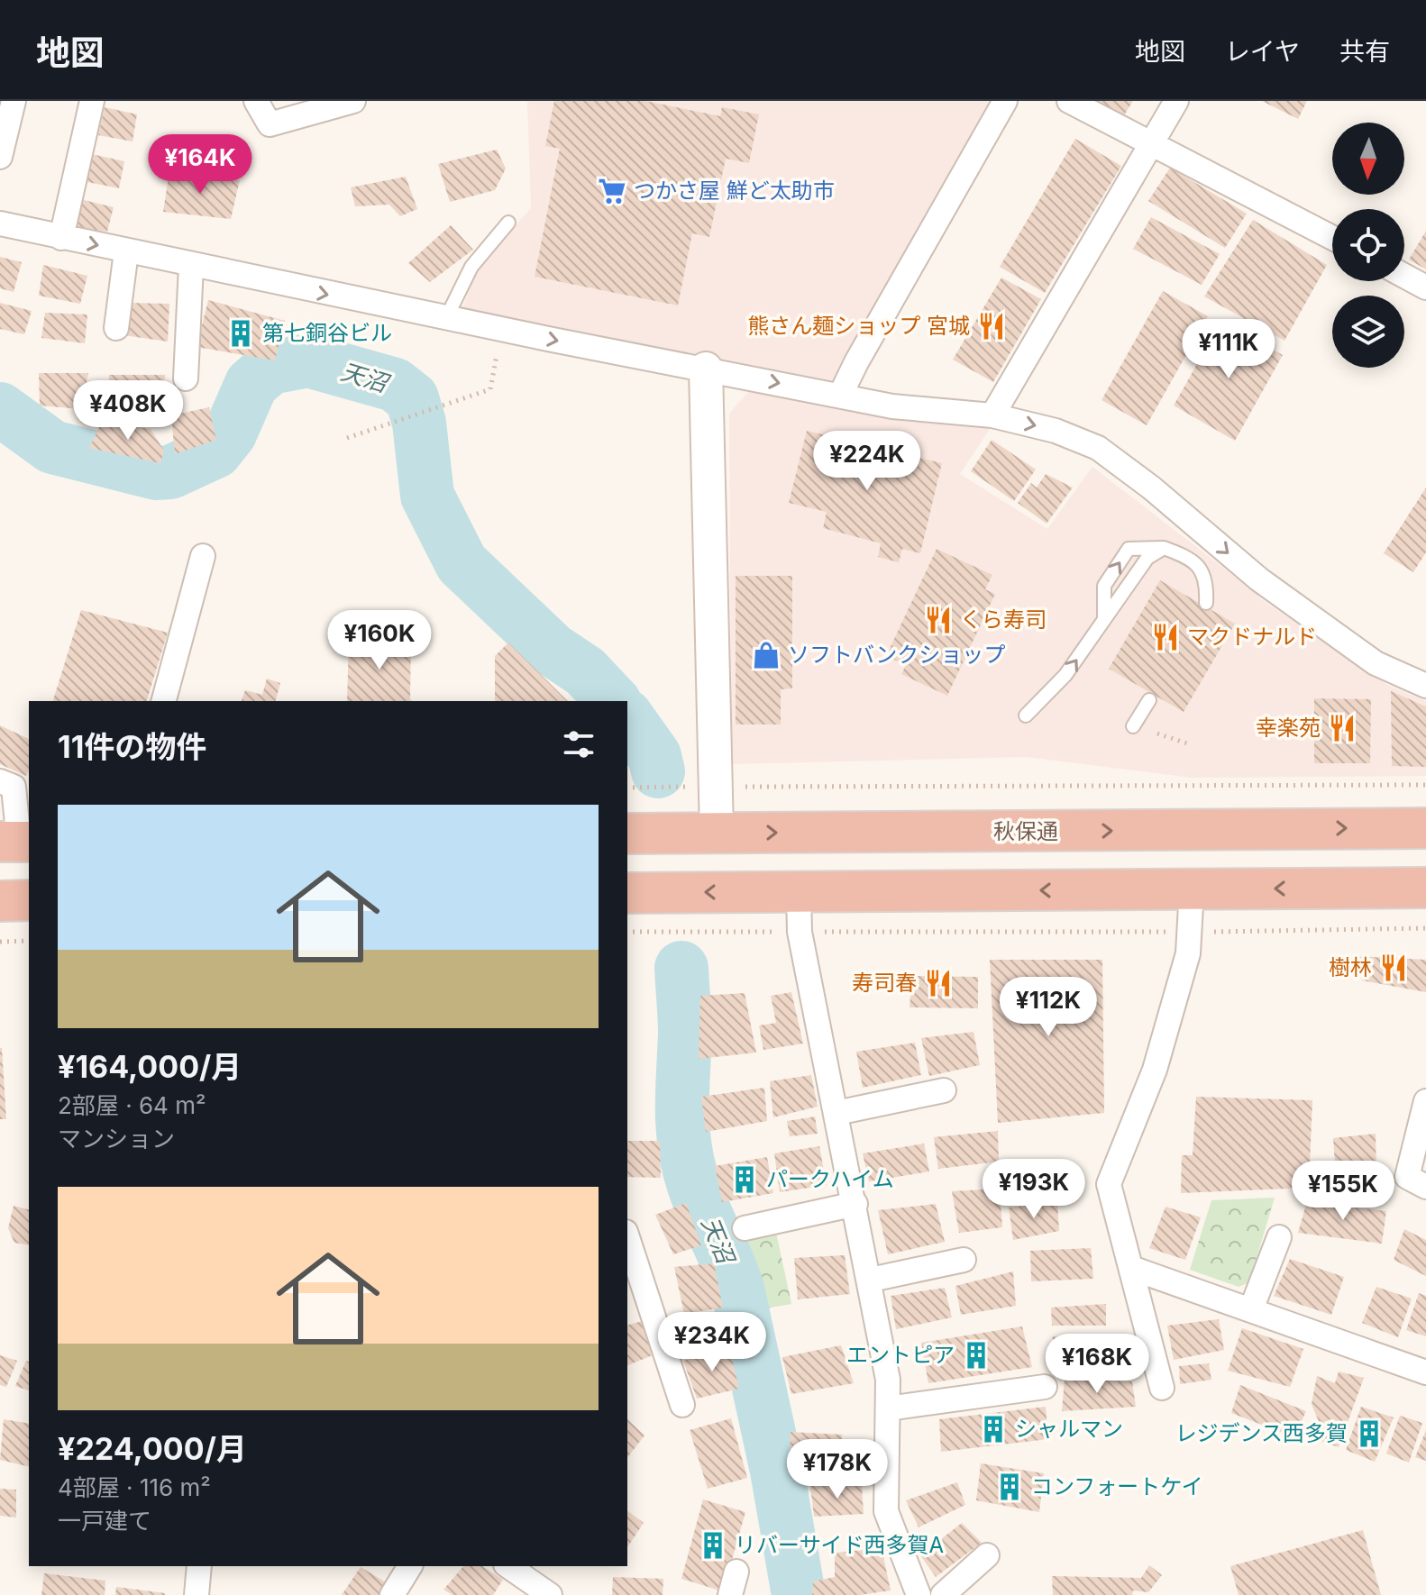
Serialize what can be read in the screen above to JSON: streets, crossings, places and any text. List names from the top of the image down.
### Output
{
  "streets": {
    "highway": ["秋保通"]
  },
  "water": ["天沼"],
  "places": {
    "supermarket": ["つかさ屋 鮮ど太助市"],
    "restaurant": [
      "熊さん麺ショップ 宮城",
      "くら寿司",
      "マクドナルド",
      "幸楽苑",
      "樹林",
      "寿司春"
    ],
    "building": [
      "第七銅谷ビル",
      "パークハイム",
      "エントピア",
      "シャルマン",
      "レジデンス西多賀",
      "コンフォートケイ",
      "リバーサイド西多賀A"
    ],
    "shop": ["ソフトバンクショップ"]
  },
  "north": "bottom",
  "page": {
    "header": "地図",
    "nav": ["地図", "レイヤ", "共有"],
    "price": [
      "¥164K",
      "¥111K",
      "¥408K",
      "¥224K",
      "¥160K",
      "¥112K",
      "¥193K",
      "¥155K",
      "¥234K",
      "¥168K",
      "¥178K"
    ],
    "heading": "11件の物件",
    "list": [
      {
        "name": "¥164,000/月",
        "note": "2部屋 · 64 m² · マンション"
      },
      {
        "name": "¥224,000/月",
        "note": "4部屋 · 116 m² · 一戸建て"
      }
    ]
  }
}
